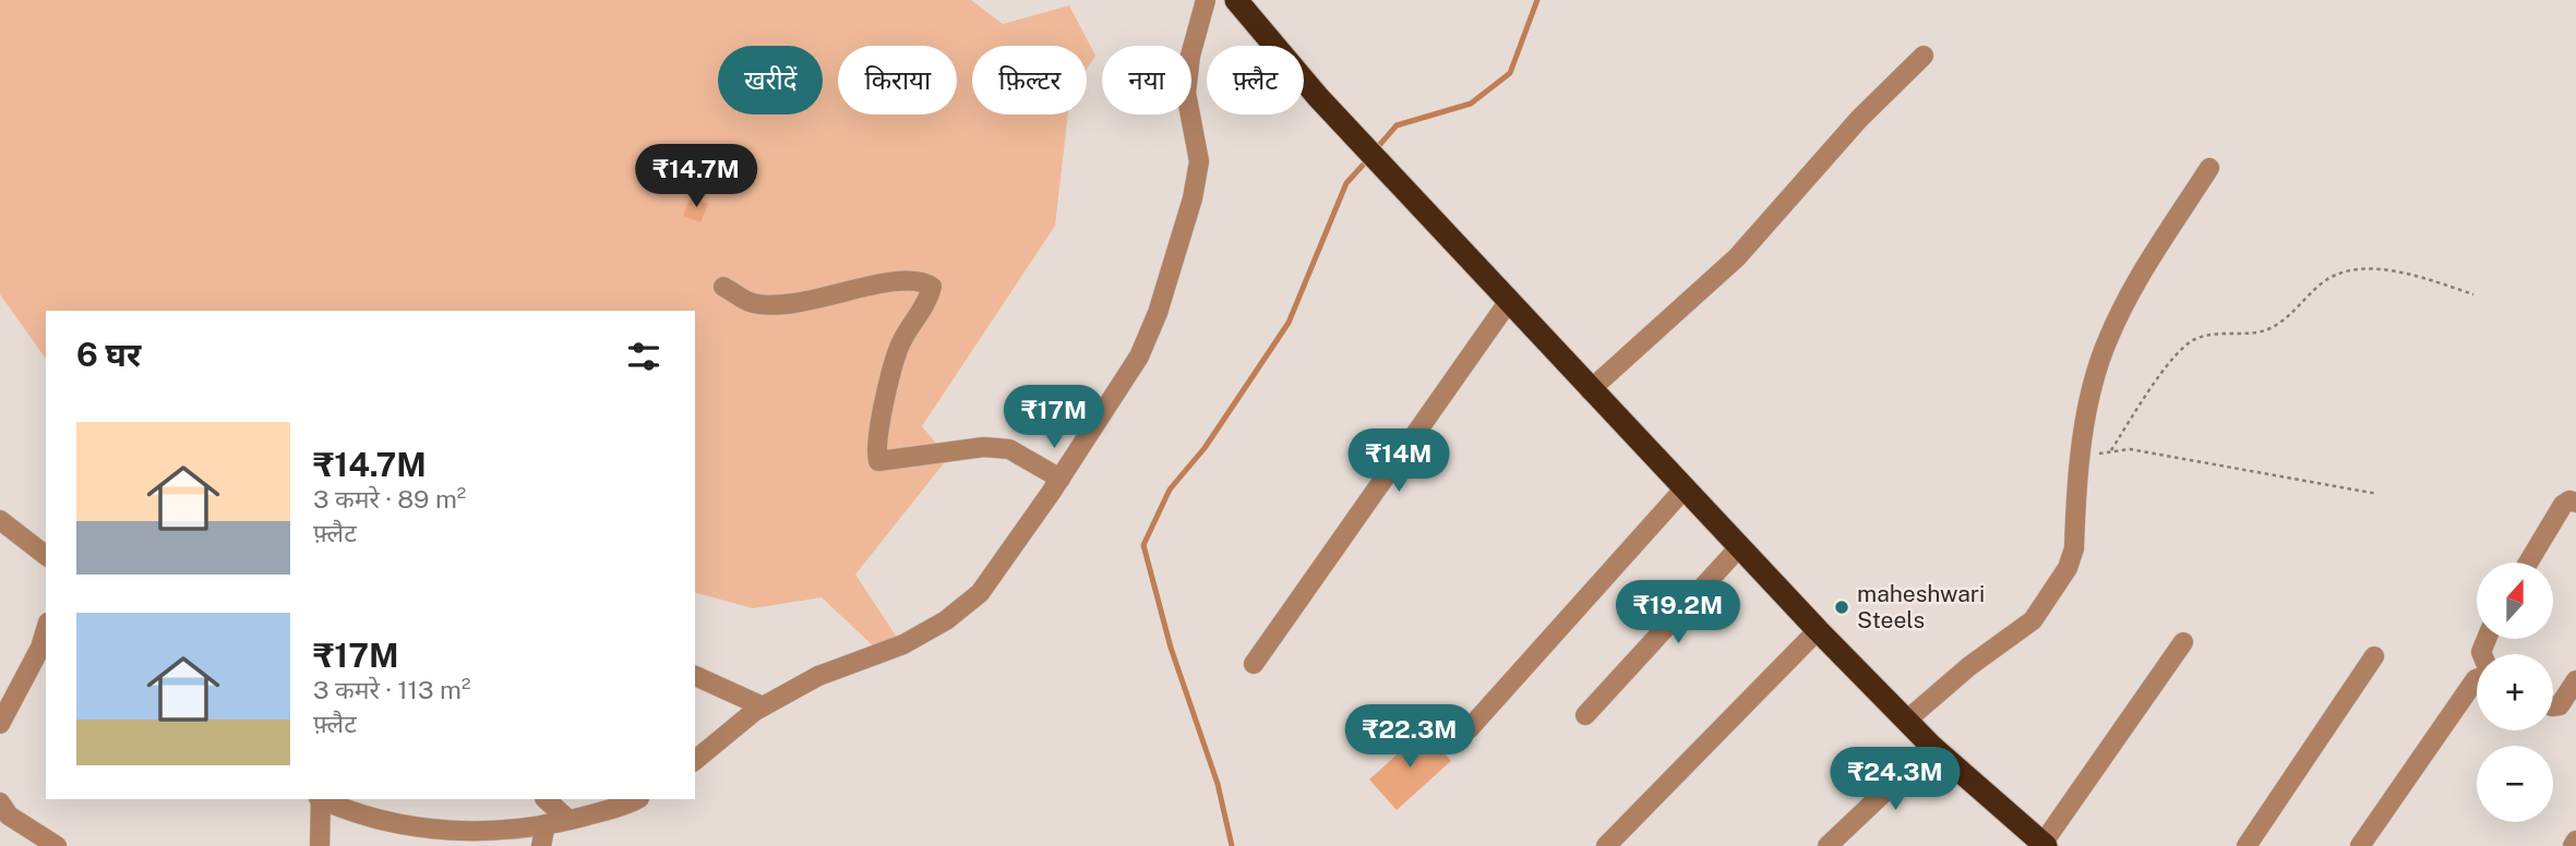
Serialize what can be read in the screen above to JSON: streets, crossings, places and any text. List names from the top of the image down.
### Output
{
  "places": ["maheshwari Steels"],
  "north": "top",
  "page": {
    "chip": [
      "खरीदें",
      "किराया",
      "फ़िल्टर",
      "नया",
      "फ़्लैट"
    ],
    "price": [
      "₹14.7M",
      "₹17M",
      "₹14M",
      "₹19.2M",
      "₹22.3M",
      "₹24.3M"
    ],
    "heading": "6 घर",
    "list": [
      {
        "name": "₹14.7M",
        "note": "3 कमरे · 89 m² · फ़्लैट"
      },
      {
        "name": "₹17M",
        "note": "3 कमरे · 113 m² · फ़्लैट"
      }
    ],
    "map_buttons": ["+", "−"]
  }
}
